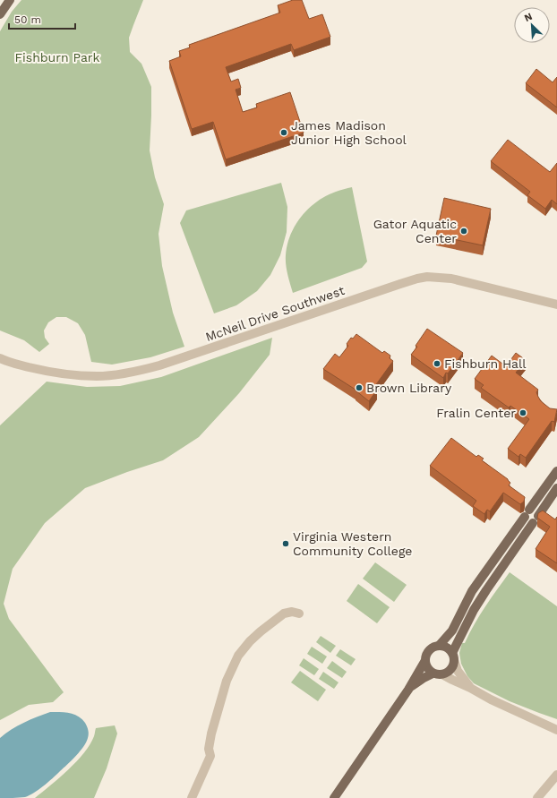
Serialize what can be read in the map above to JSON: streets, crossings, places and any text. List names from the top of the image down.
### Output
{
  "streets": {
    "street": ["McNeil Drive Southwest"]
  },
  "parks": ["Fishburn Park"],
  "places": [
    "James Madison Junior High School",
    "Gator Aquatic Center",
    "Fishburn Hall",
    "Brown Library",
    "Fralin Center",
    "Virginia Western Community College"
  ],
  "scale_bar": "50 m",
  "north": "top left"
}
